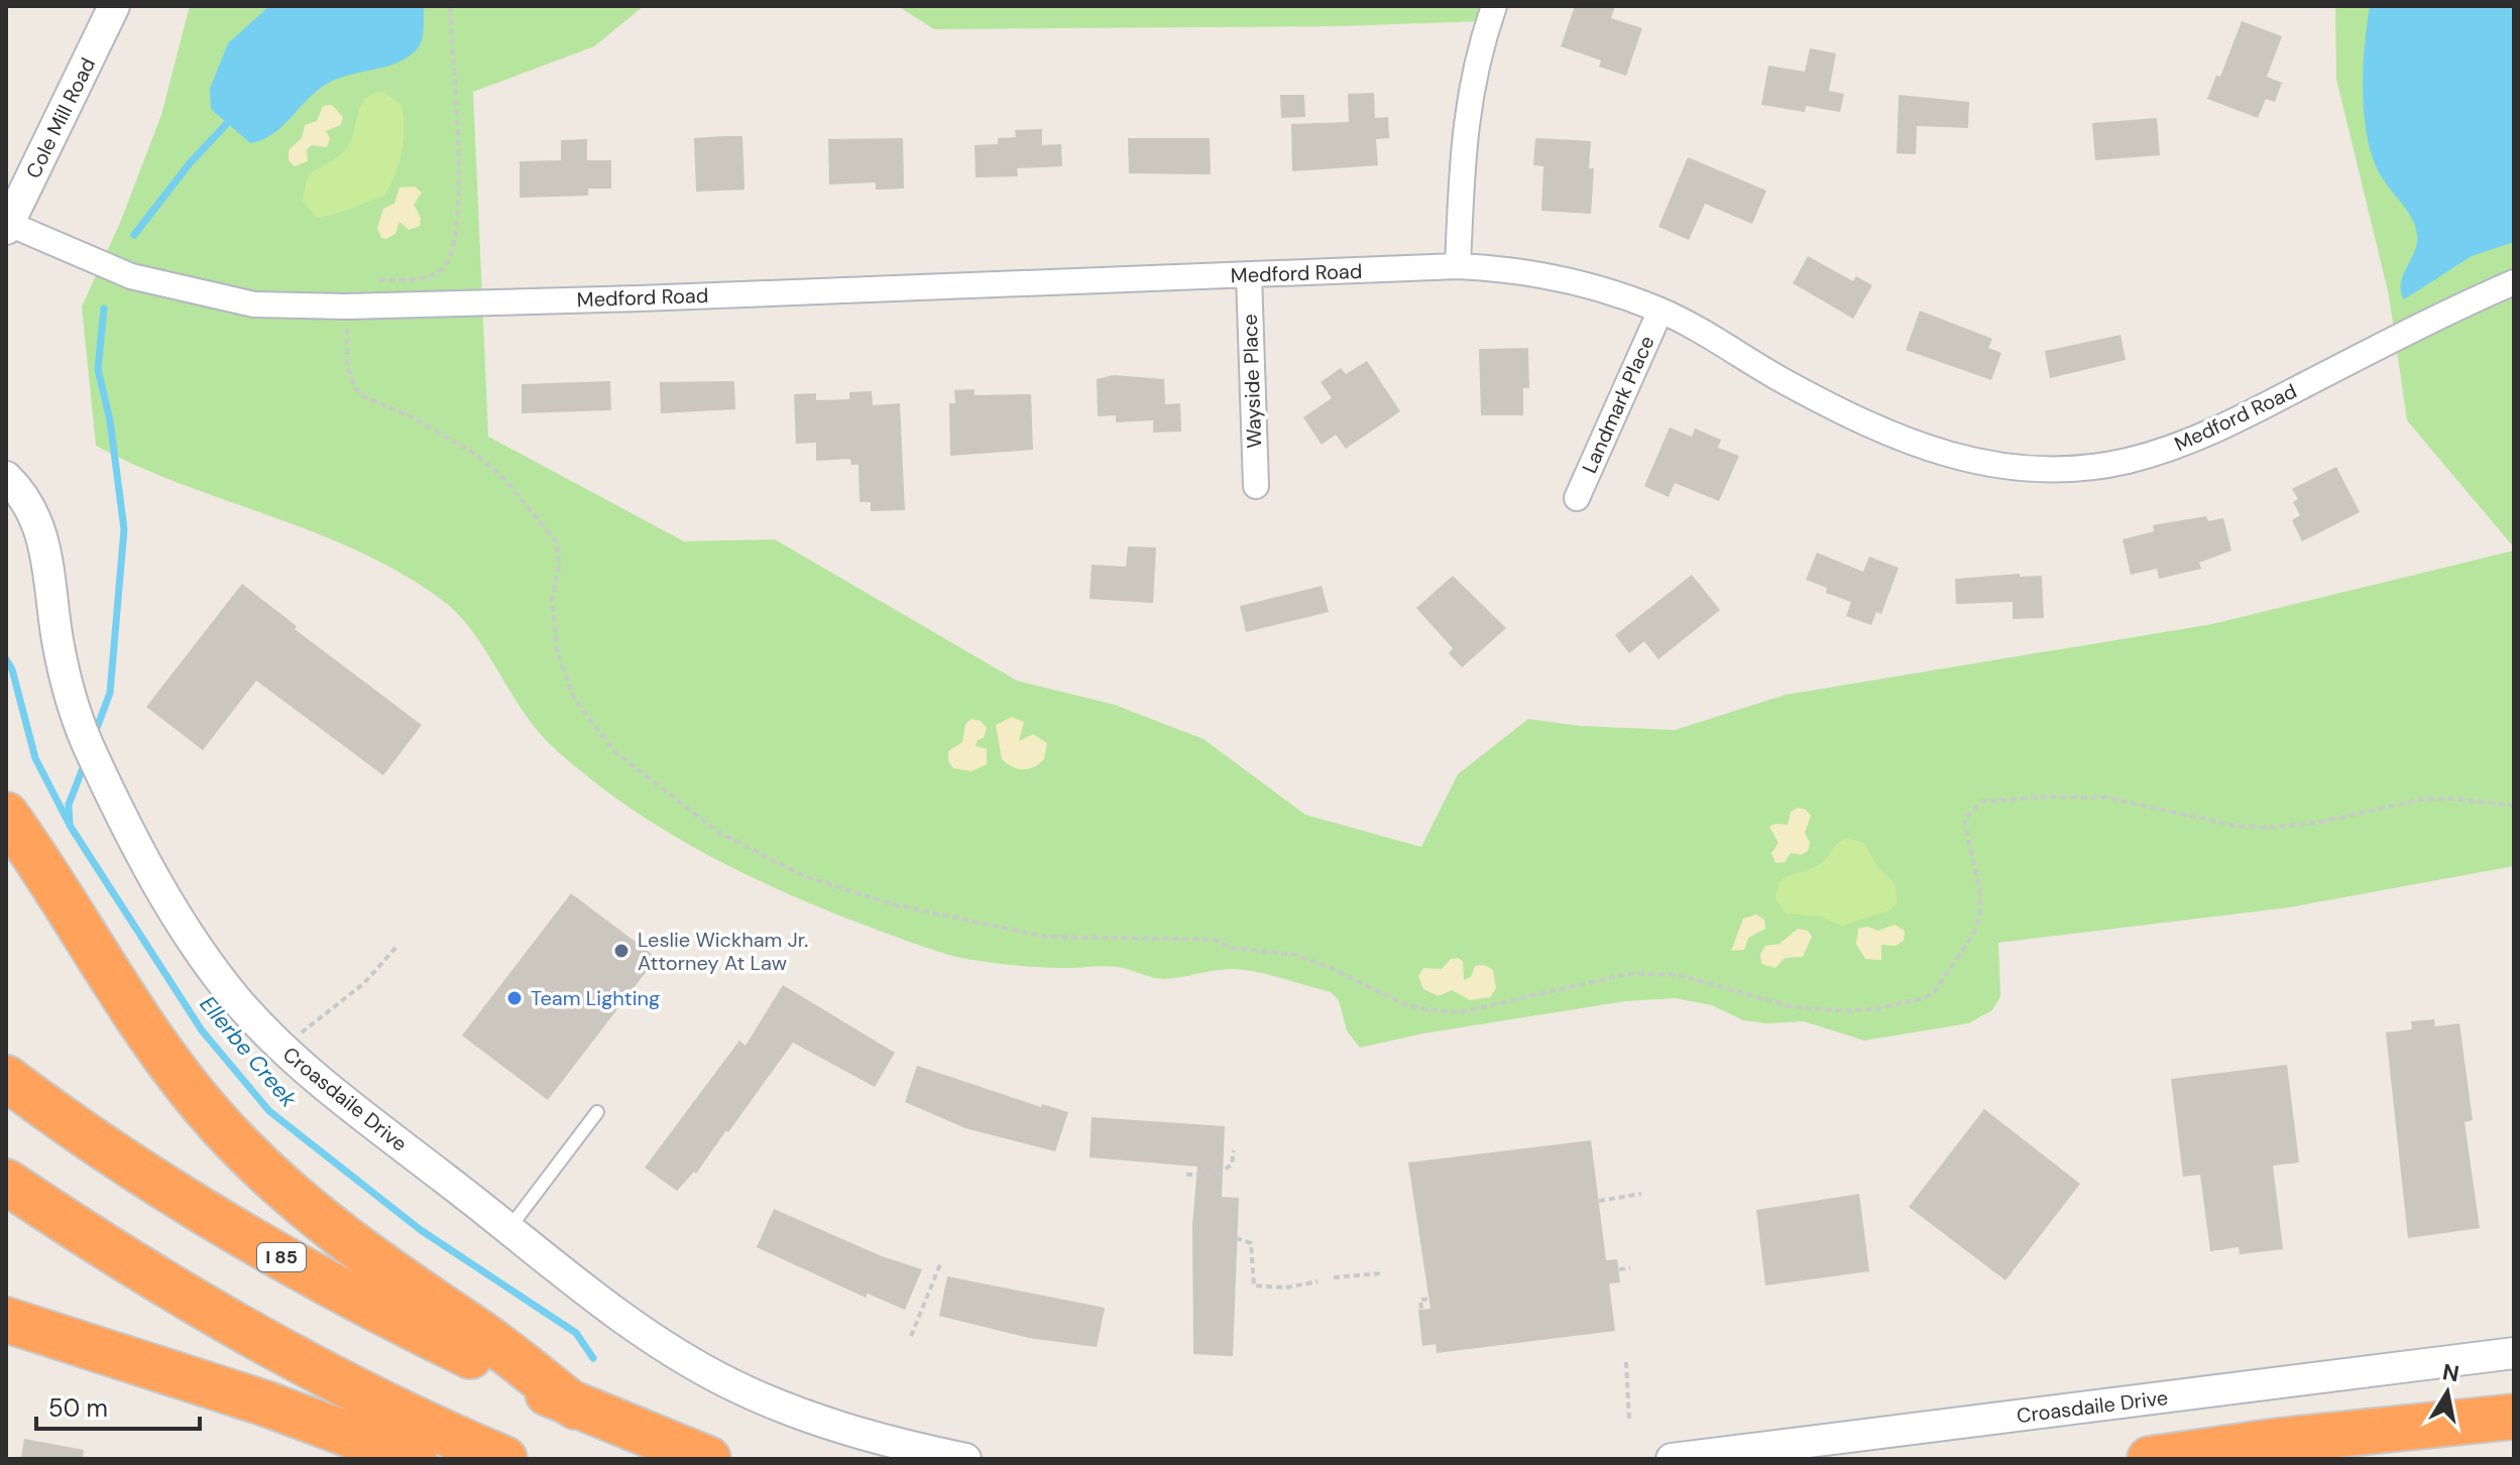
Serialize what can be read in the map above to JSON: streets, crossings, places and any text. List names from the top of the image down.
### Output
{
  "streets": {
    "highway": ["I 85"],
    "street": [
      "Cole Mill Road",
      "Medford Road",
      "Wayside Place",
      "Landmark Place",
      "Croasdaile Drive"
    ]
  },
  "crossings": [
    ["Cole Mill Road", "Medford Road"],
    ["Medford Road", "Wayside Place"],
    ["Medford Road", "Landmark Place"]
  ],
  "water": ["Ellerbe Creek"],
  "places": ["Leslie Wickham Jr. Attorney At Law", "Team Lighting"],
  "scale_bar": "50 m",
  "north": "top"
}
